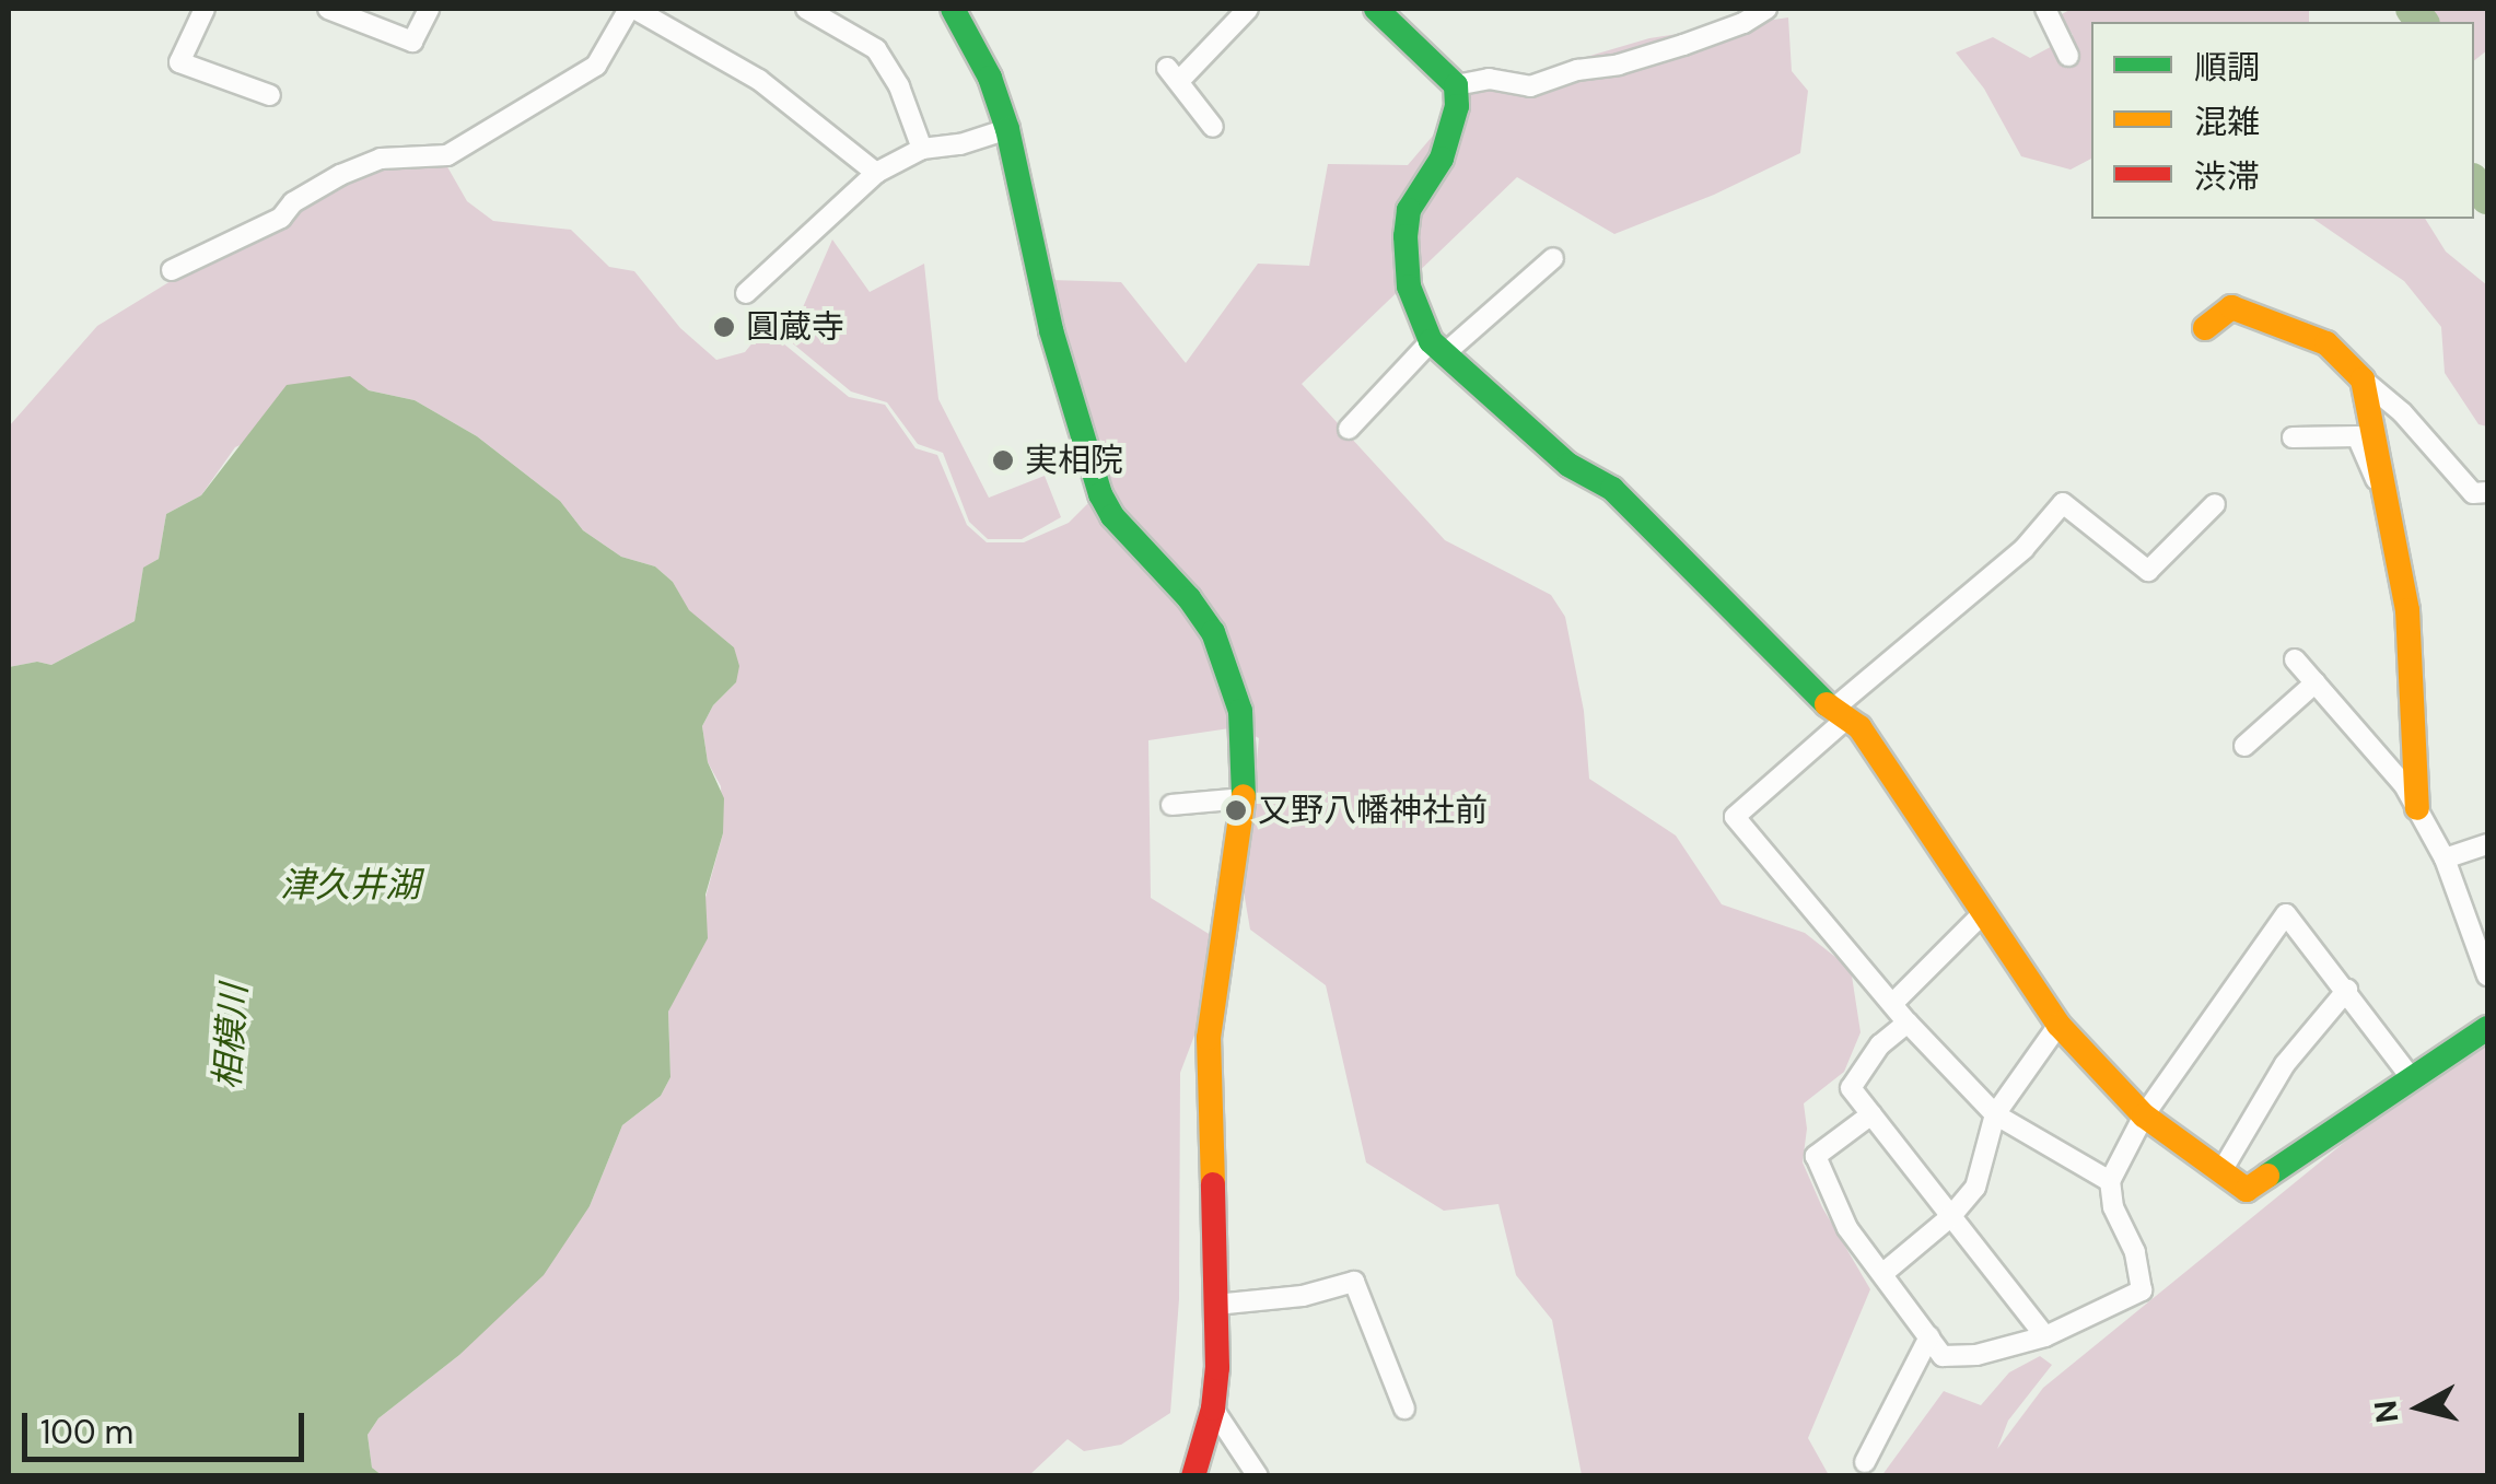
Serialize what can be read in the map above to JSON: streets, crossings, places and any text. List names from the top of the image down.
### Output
{
  "water": ["津久井湖", "相模川"],
  "places": ["圓蔵寺", "実相院", "又野八幡神社前"],
  "legend": ["順調", "混雑", "渋滞"],
  "scale_bar": "100 m",
  "north": "left"
}
